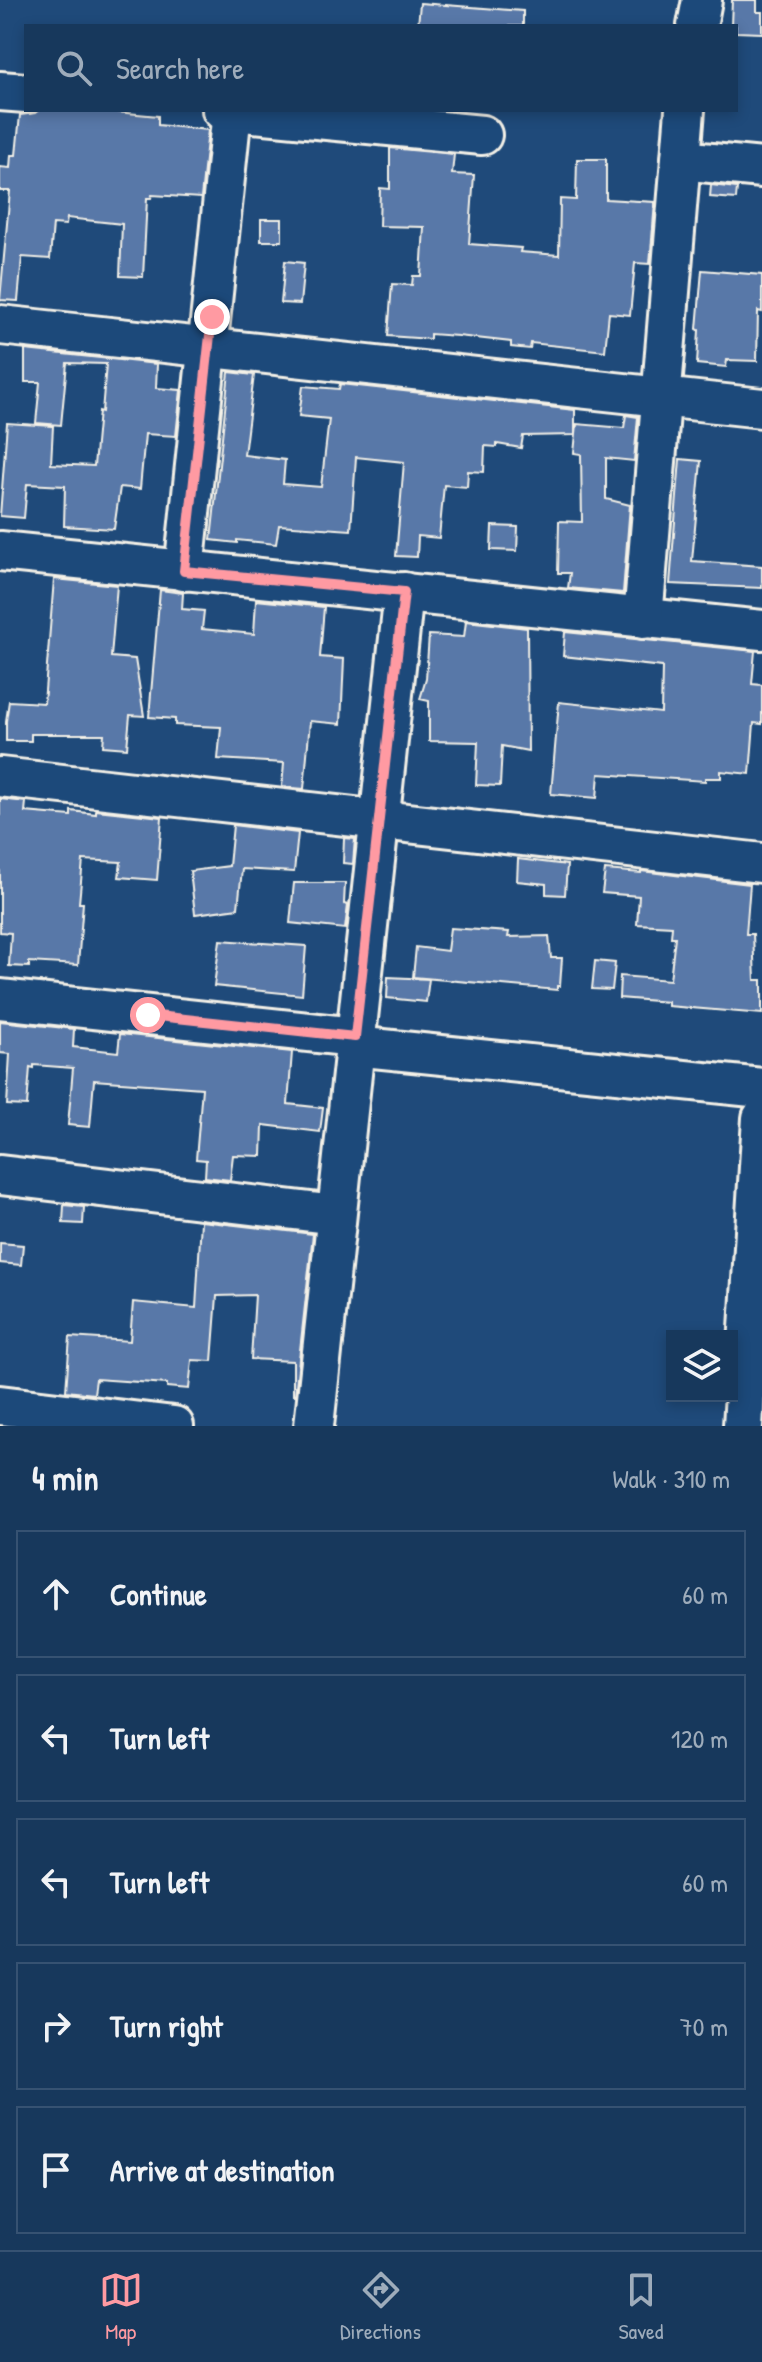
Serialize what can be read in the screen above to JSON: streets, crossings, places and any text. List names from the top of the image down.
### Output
{
  "page": {
    "search": "Search here",
    "heading": ["4 min", "Walk · 310 m"],
    "list": [
      ["Continue", "60 m"],
      ["Turn left", "120 m"],
      ["Turn left", "60 m"],
      ["Turn right", "70 m"],
      "Arrive at destination"
    ],
    "nav": ["Map", "Directions", "Saved"]
  }
}
